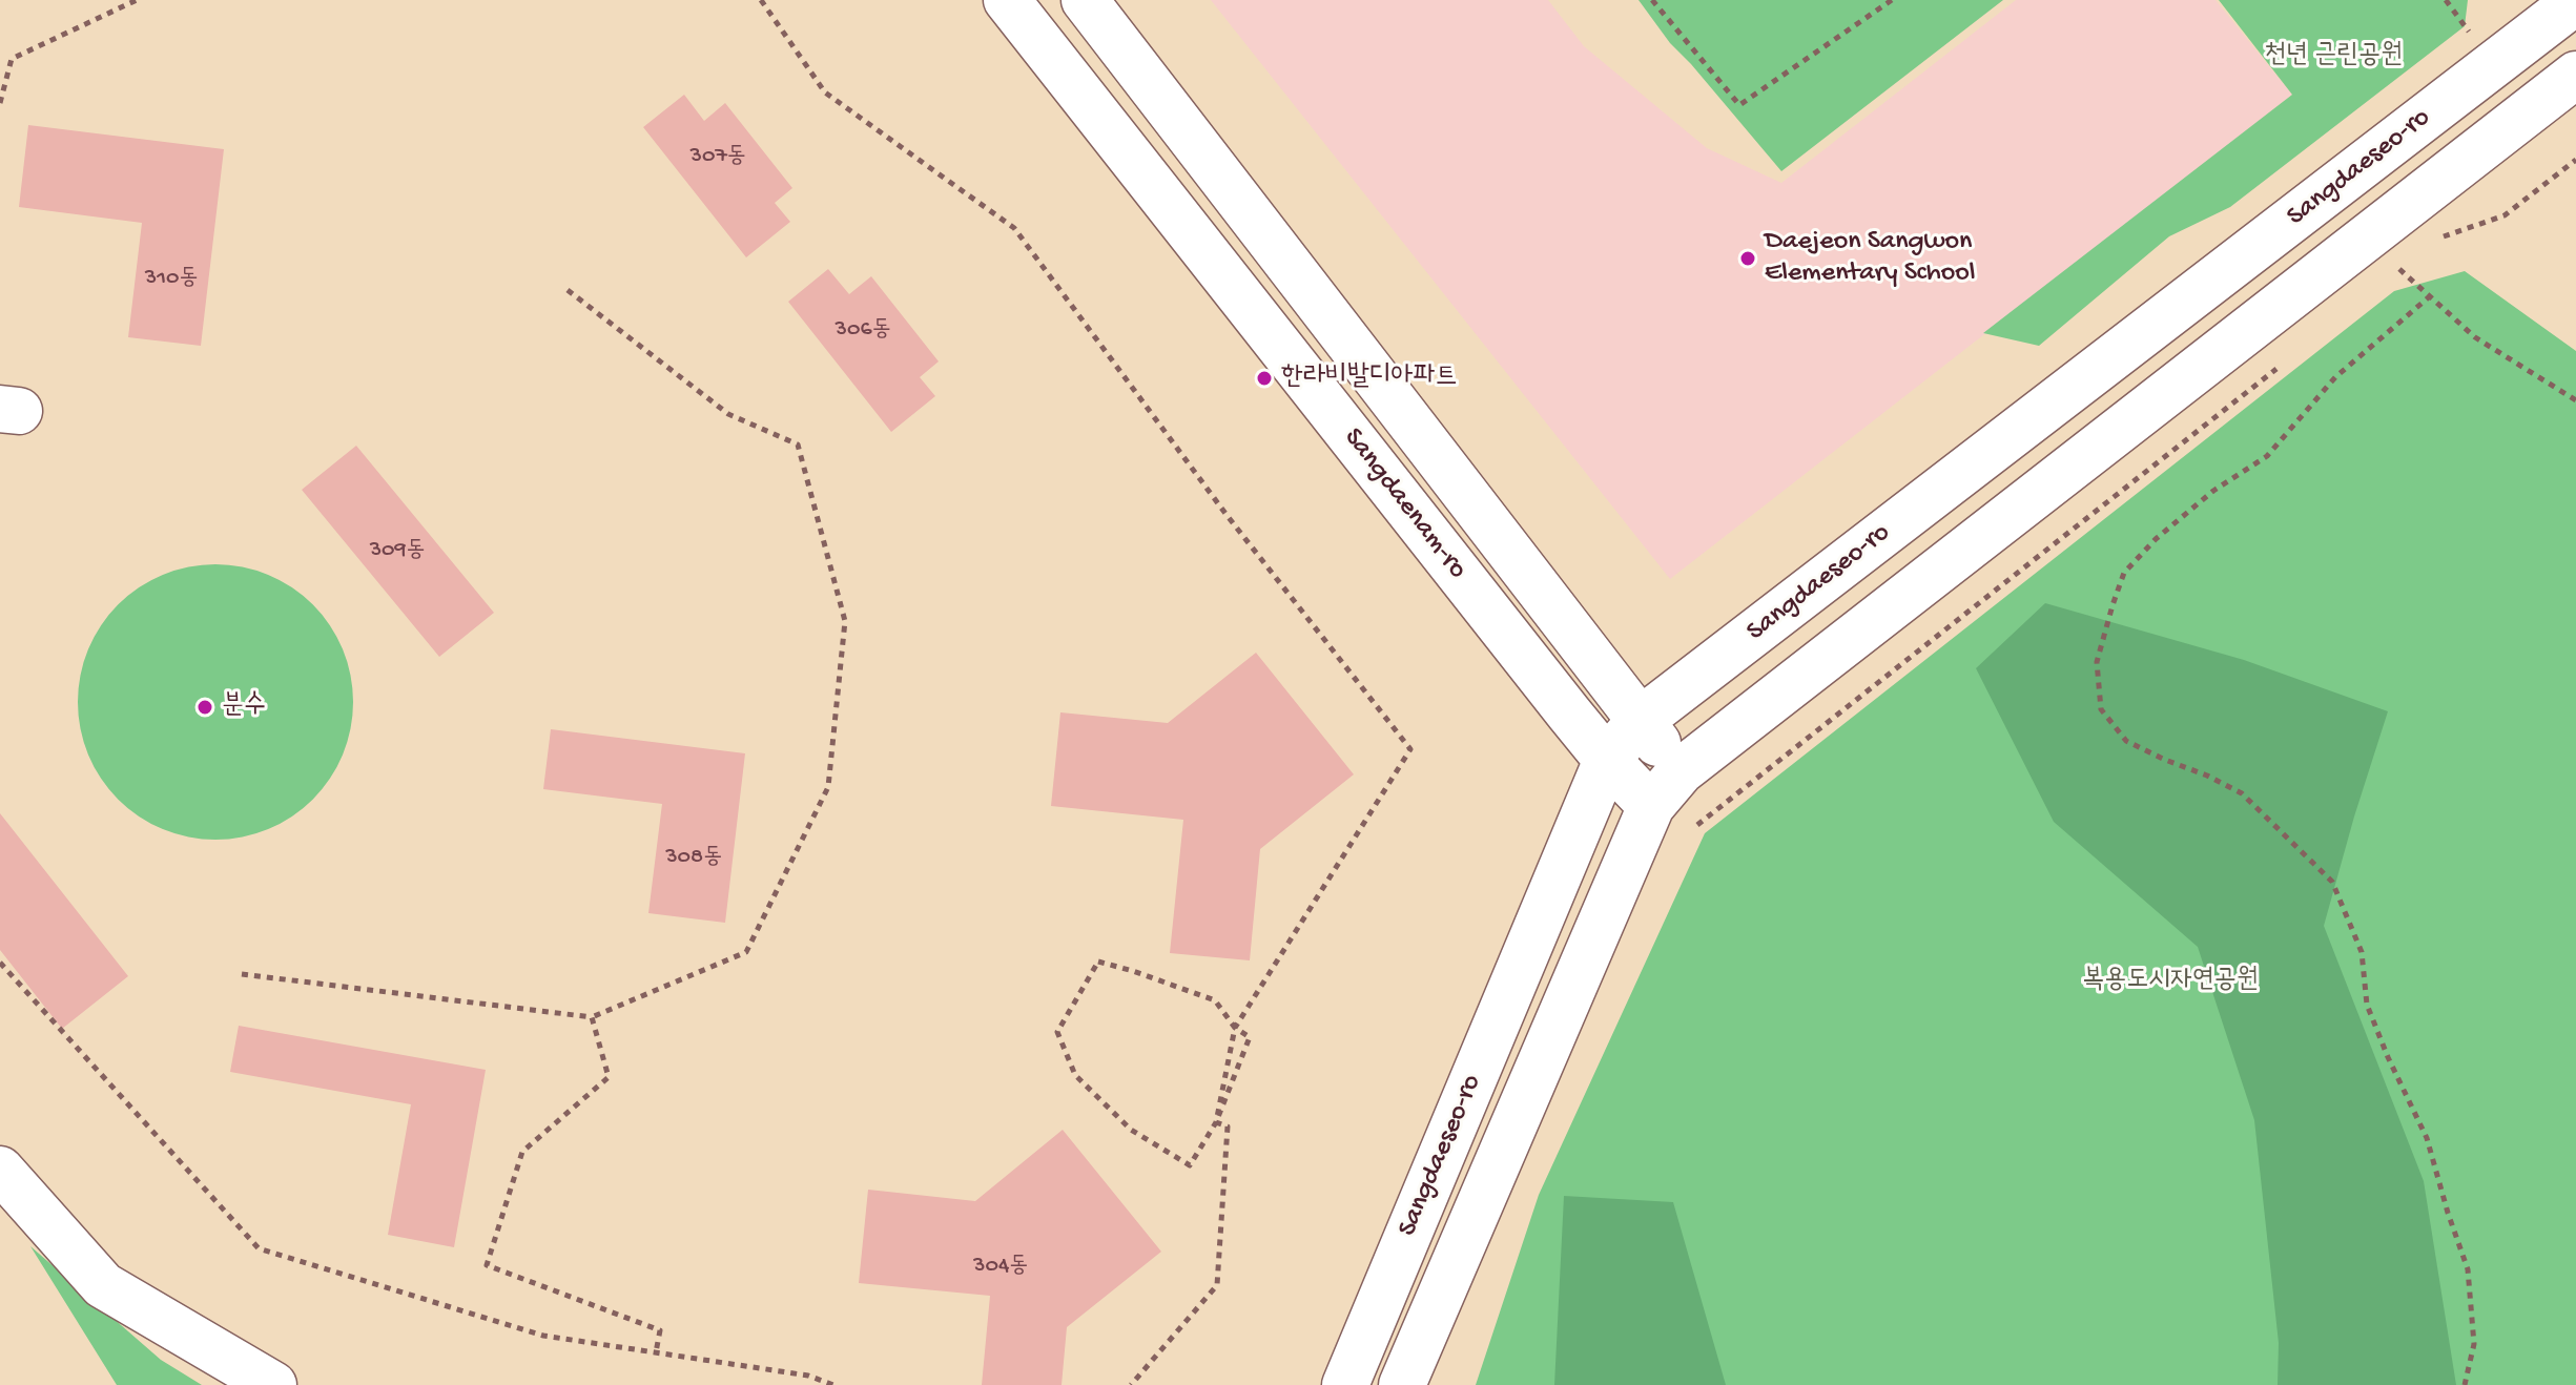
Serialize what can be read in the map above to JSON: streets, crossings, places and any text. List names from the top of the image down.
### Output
{
  "streets": {
    "street": ["Sangdaeseo-ro", "Sangdaenam-ro"]
  },
  "crossings": [
    ["Sangdaeseo-ro", "Sangdaenam-ro"]
  ],
  "parks": ["천년 근린공원", "복용도시자연공원"],
  "places": ["Daejeon Sangwon Elementary School", "한라비발디아파트", "분수"],
  "house_numbers": [
    "307동",
    "310동",
    "306동",
    "309동",
    "308동",
    "304동"
  ]
}
